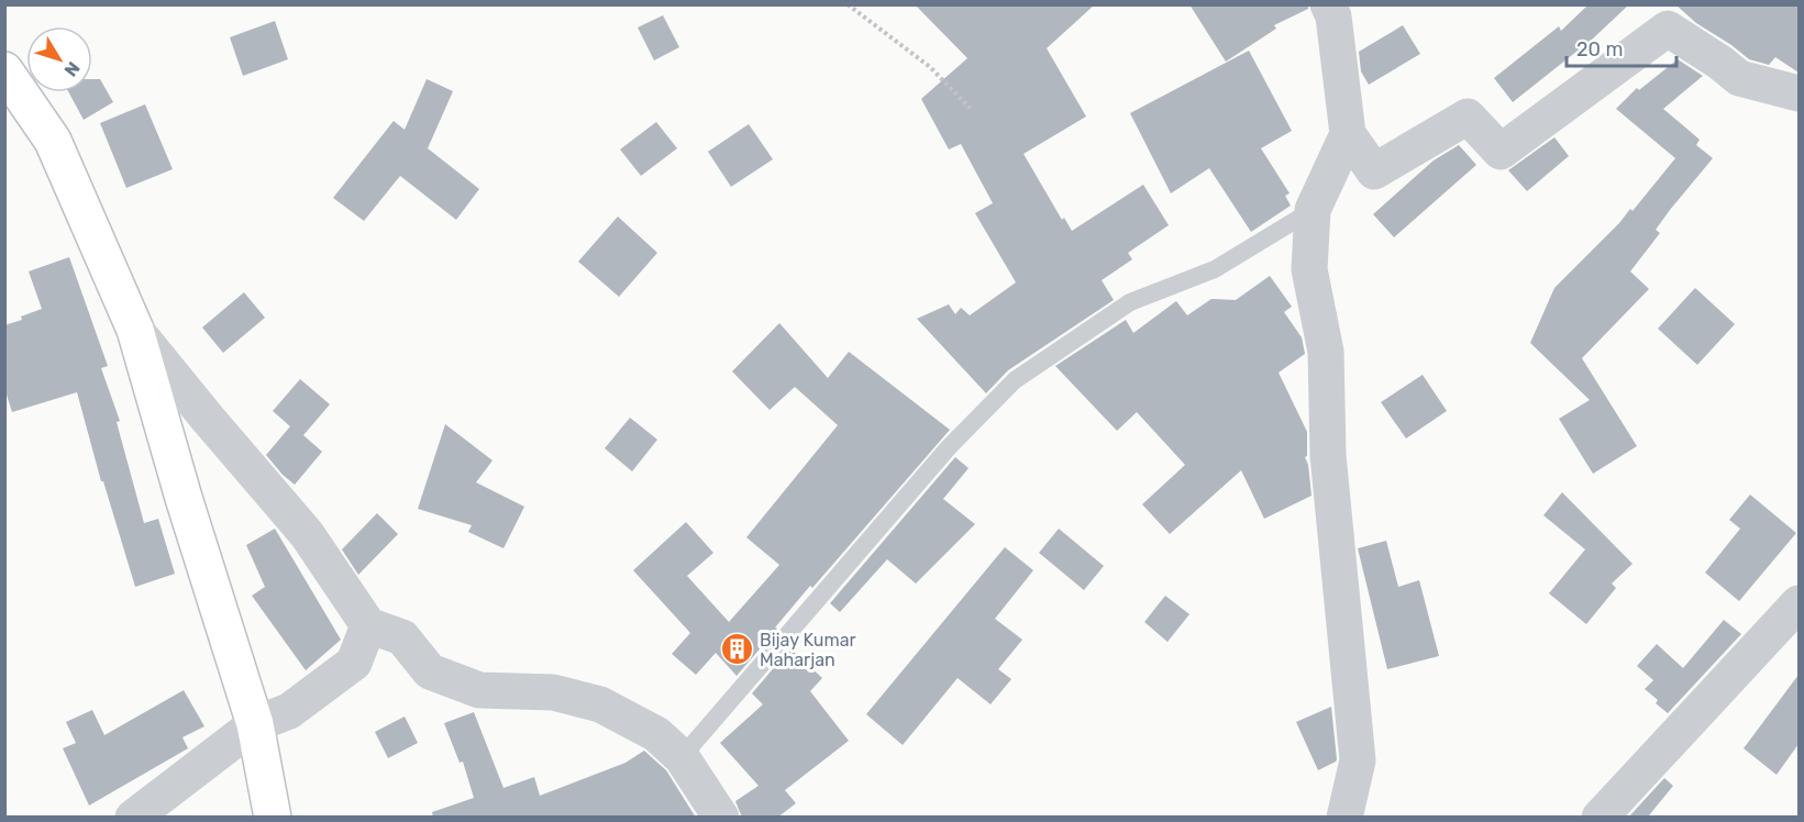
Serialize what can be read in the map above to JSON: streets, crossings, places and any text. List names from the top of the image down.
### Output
{
  "places": {
    "building": ["Bijay Kumar Maharjan"]
  },
  "scale_bar": "20 m",
  "north": "bottom right"
}
